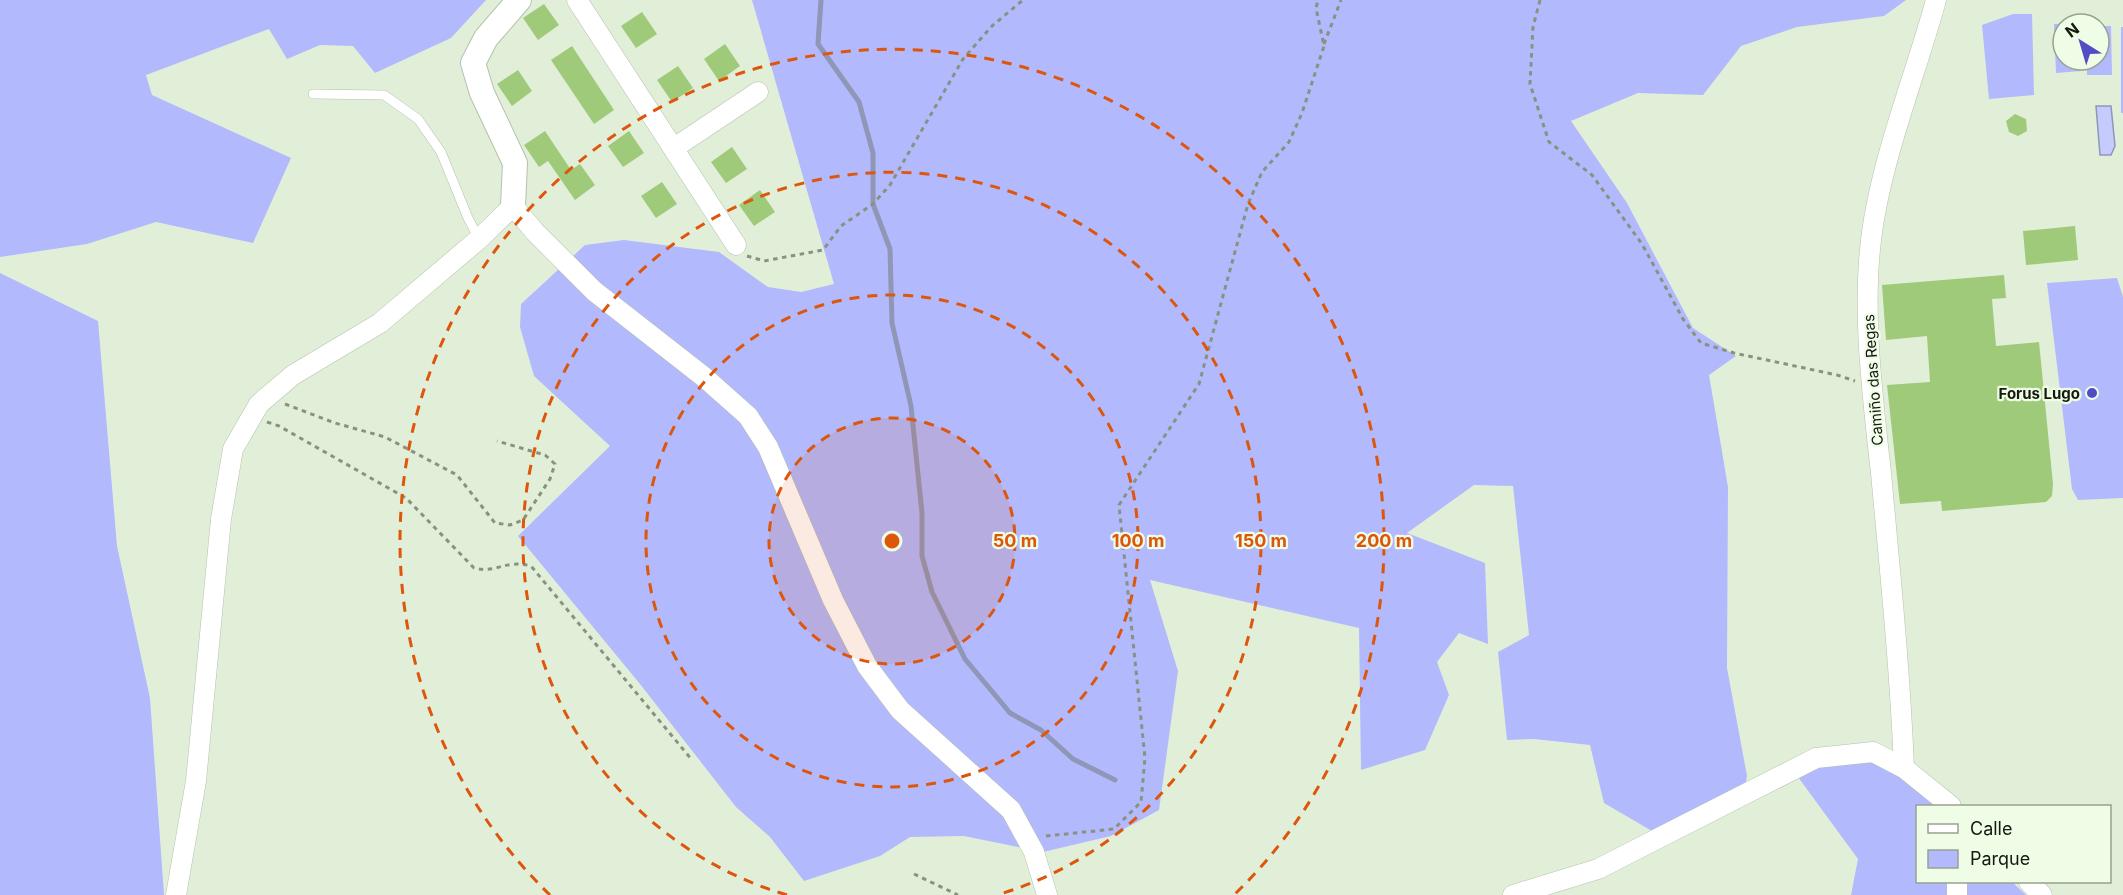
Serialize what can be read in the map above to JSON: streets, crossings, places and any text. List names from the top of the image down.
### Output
{
  "streets": {
    "street": ["Camiño das Regas"]
  },
  "places": ["Forus Lugo"],
  "legend": ["Calle", "Parque"],
  "north": "top left",
  "rings": [
    "50 m",
    "100 m",
    "150 m",
    "200 m"
  ]
}
